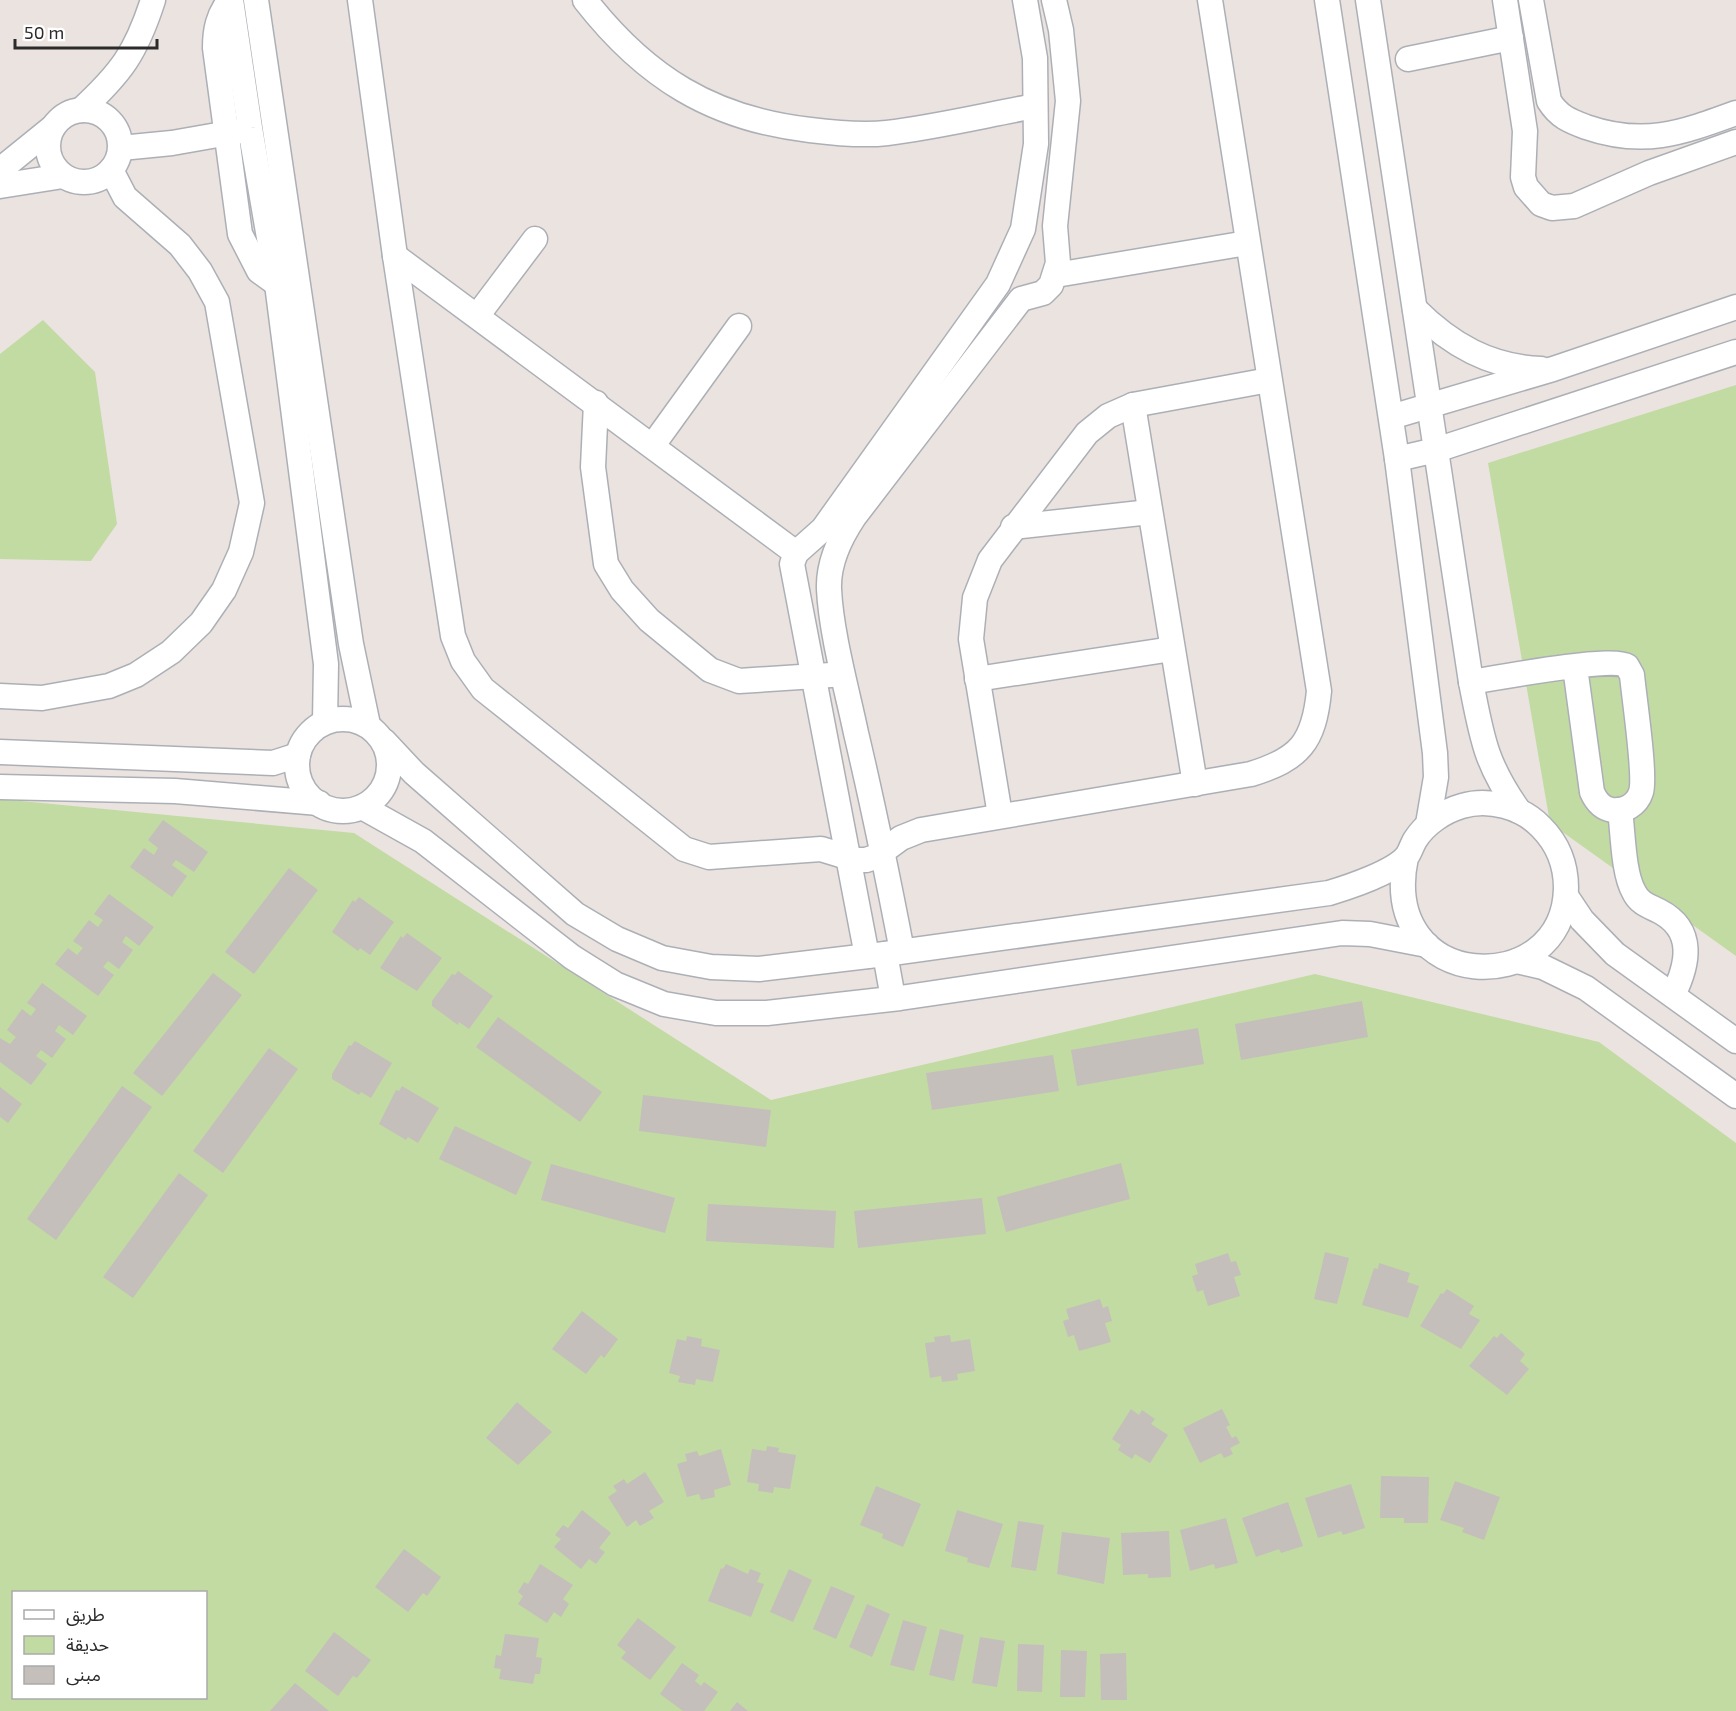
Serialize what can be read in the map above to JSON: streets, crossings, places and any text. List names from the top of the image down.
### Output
{
  "legend": ["طريق", "حديقة", "مبنى"],
  "scale_bar": "50 m"
}
